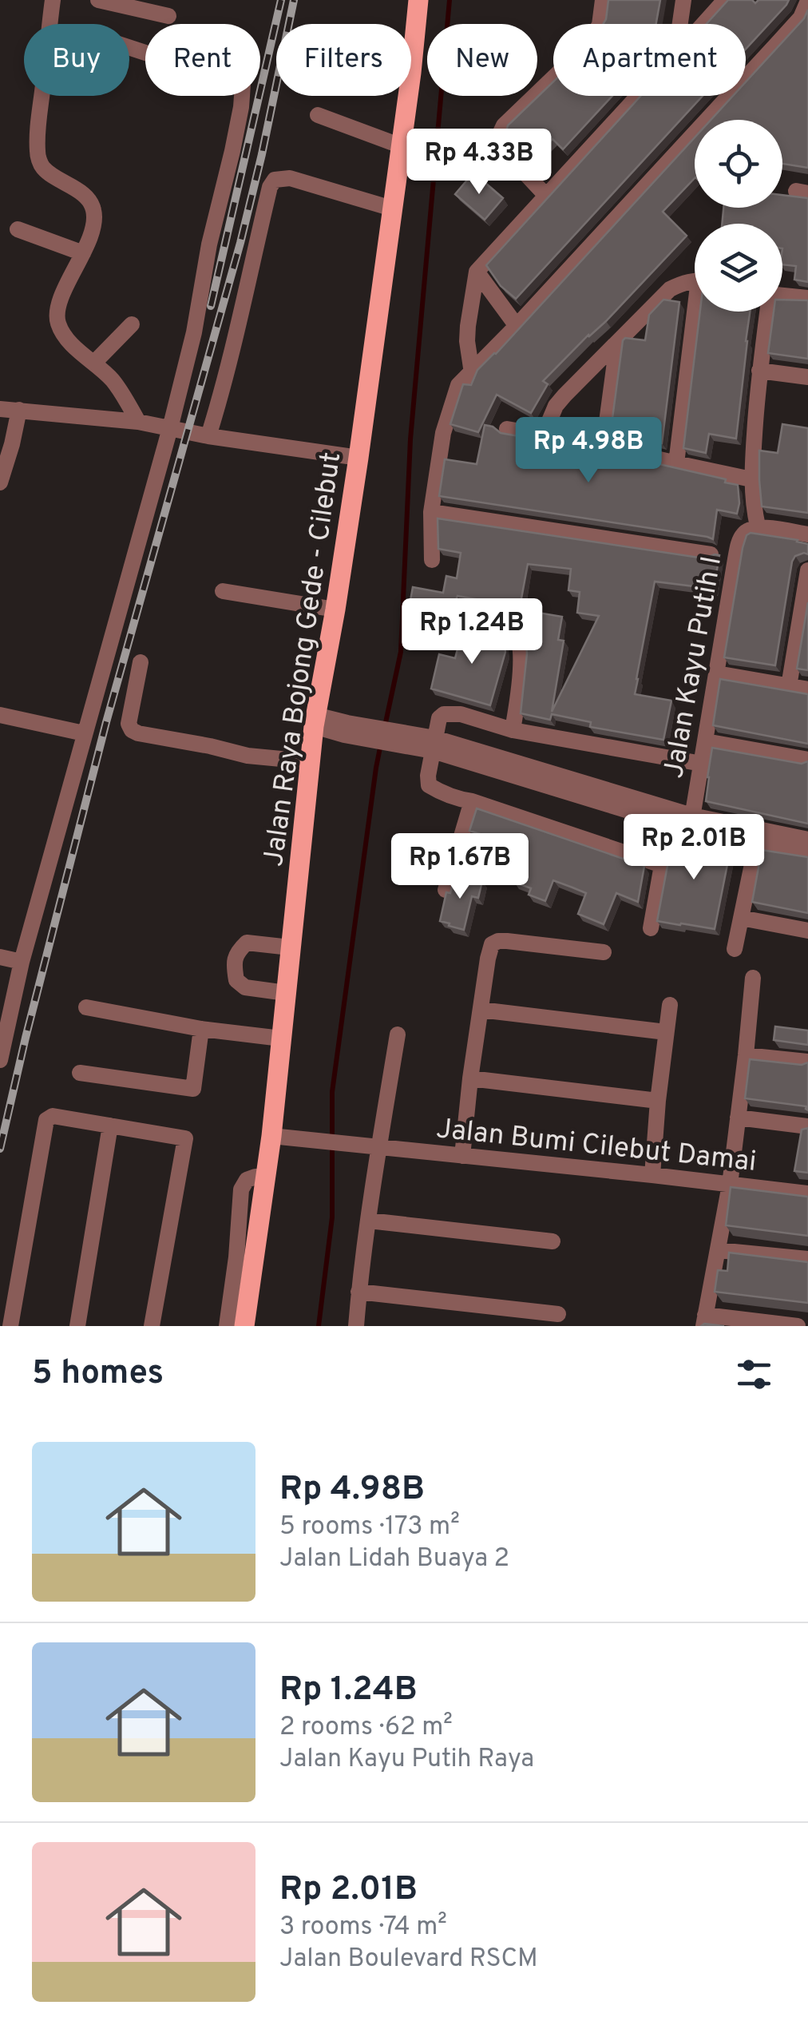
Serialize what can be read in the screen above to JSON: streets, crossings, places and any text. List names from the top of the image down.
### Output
{
  "streets": {
    "main road": ["Jalan Raya Bojong Gede - Cilebut"],
    "street": ["Jalan Kayu Putih I", "Jalan Bumi Cilebut Damai"]
  },
  "crossings": [
    ["Jalan Raya Bojong Gede - Cilebut", "Jalan Bumi Cilebut Damai"]
  ],
  "page": {
    "chip": [
      "Buy",
      "Rent",
      "Filters",
      "New",
      "Apartment"
    ],
    "price": [
      "Rp 4.33B",
      "Rp 4.98B",
      "Rp 1.24B",
      "Rp 2.01B",
      "Rp 1.67B"
    ],
    "heading": "5 homes",
    "list": [
      {
        "name": "Rp 4.98B",
        "note": "5 rooms · 173 m² · Jalan Lidah Buaya 2"
      },
      {
        "name": "Rp 1.24B",
        "note": "2 rooms · 62 m² · Jalan Kayu Putih Raya"
      },
      {
        "name": "Rp 2.01B",
        "note": "3 rooms · 74 m² · Jalan Boulevard RSCM"
      }
    ]
  }
}
